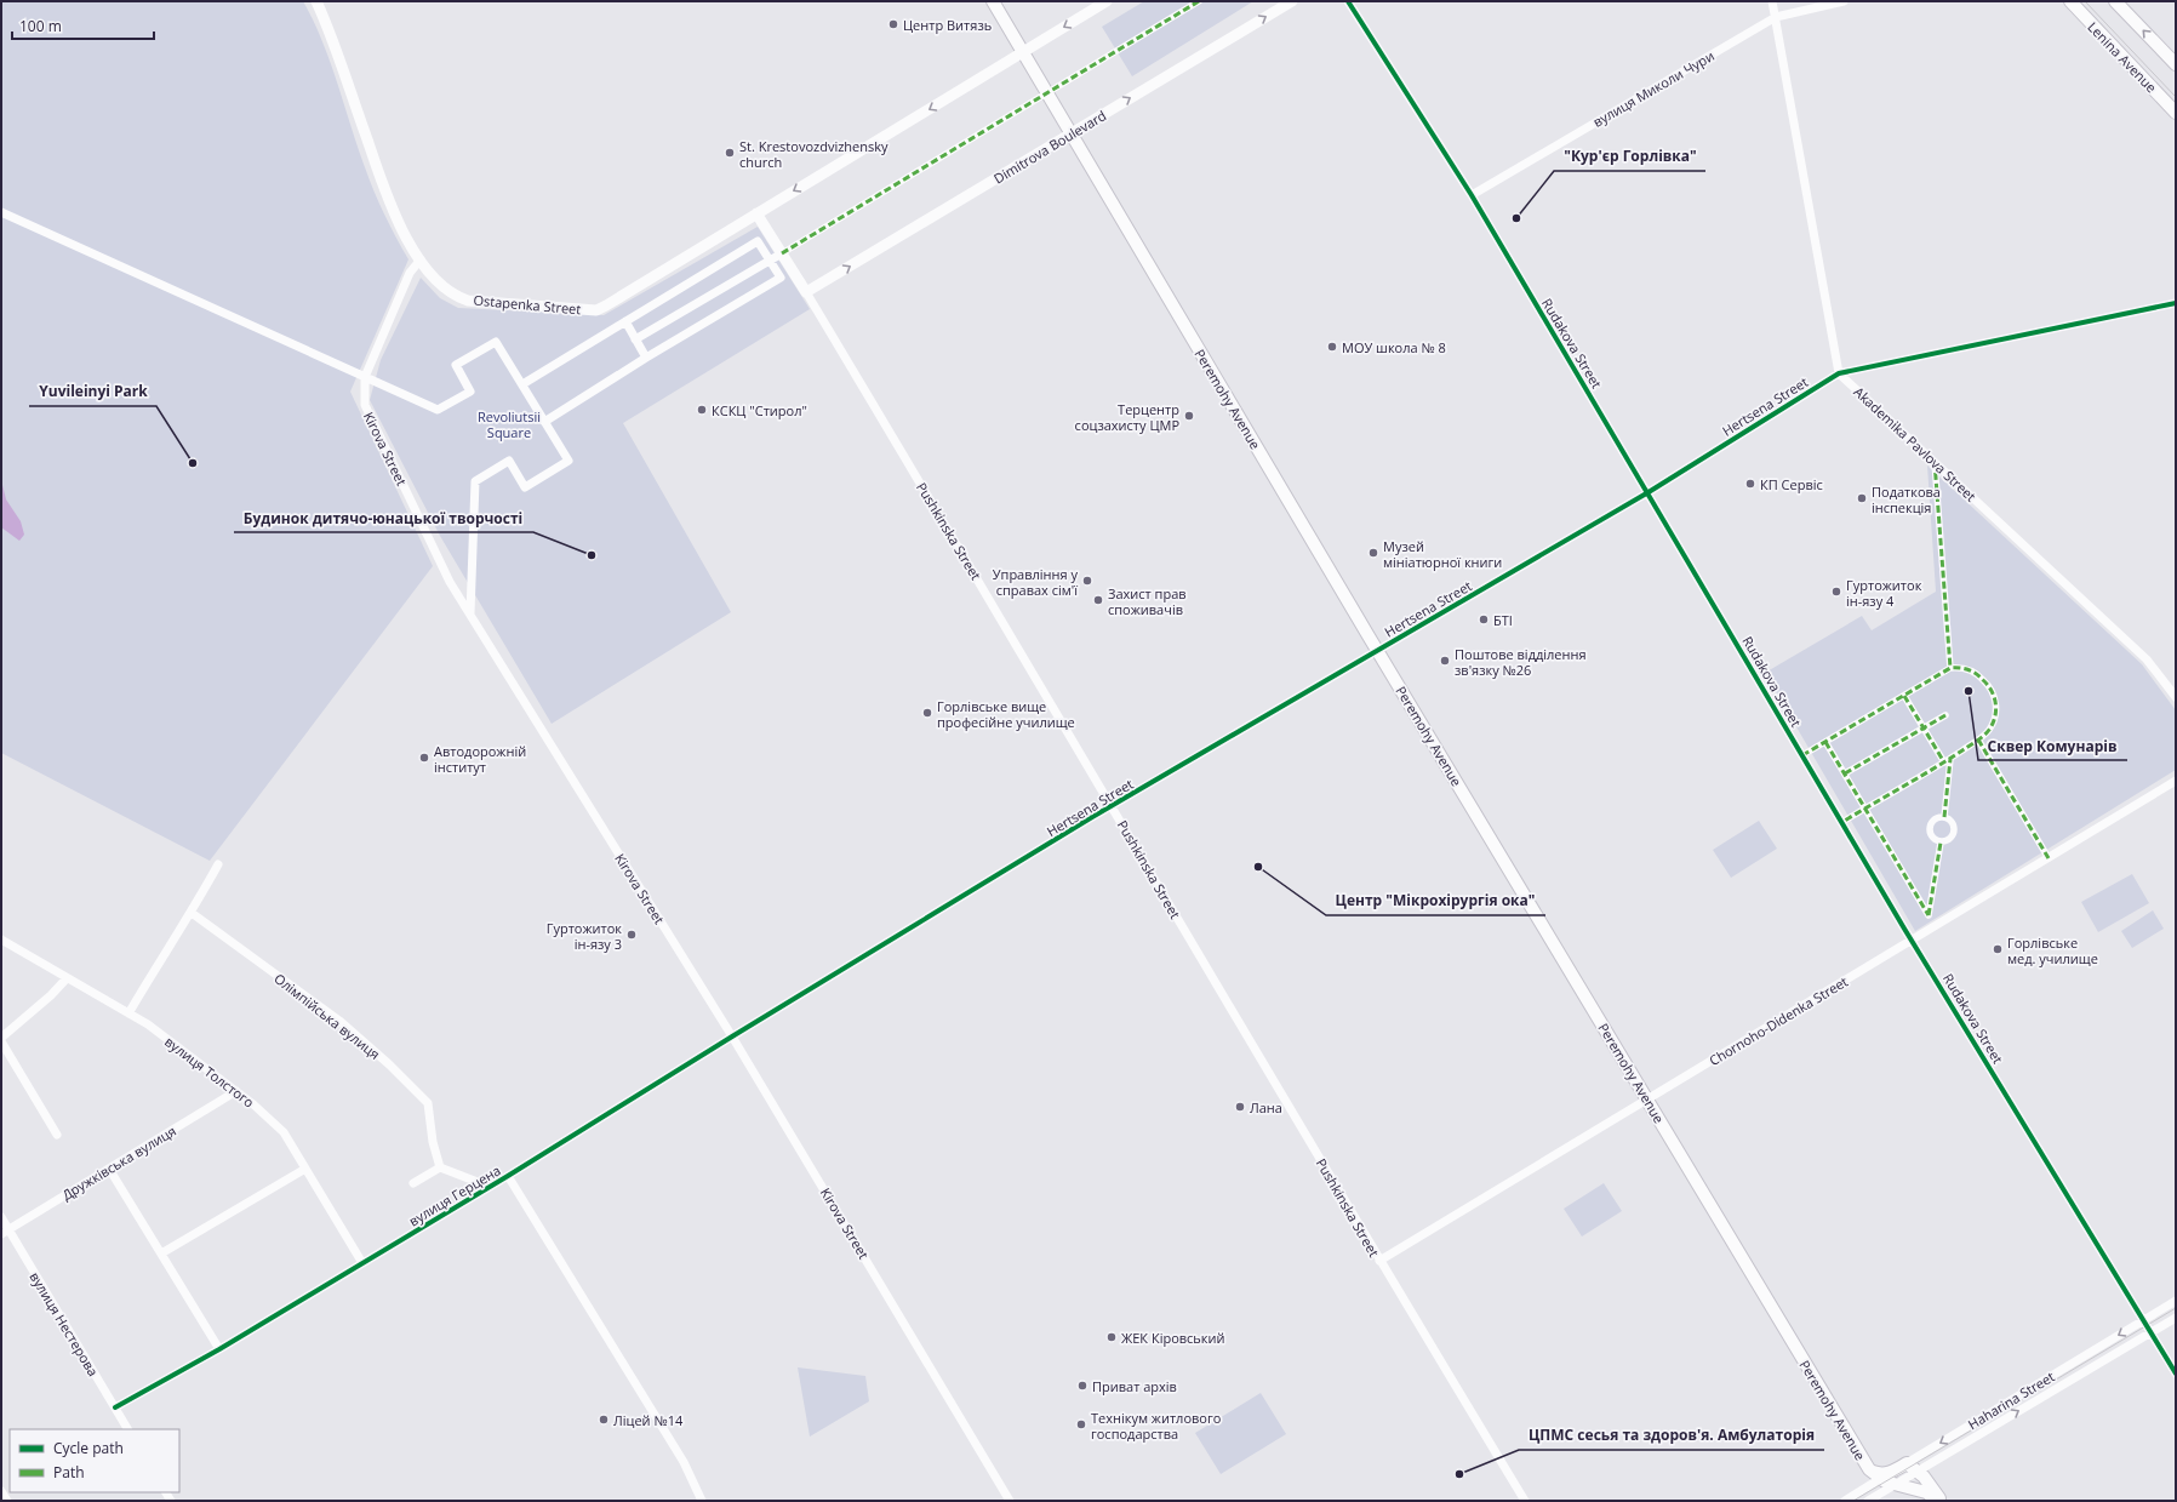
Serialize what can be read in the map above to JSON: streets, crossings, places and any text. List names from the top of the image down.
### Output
{
  "streets": {
    "main road": ["Lenina Avenue", "Peremohy Avenue", "Haharina Street"],
    "street": [
      "вулиця Миколи Чури",
      "Dimitrova Boulevard",
      "Ostapenka Street",
      "Rudakova Street",
      "Hertsena Street",
      "Akademika Pavlova Street",
      "Kirova Street",
      "Pushkinska Street",
      "Олімпійська вулиця",
      "Chornoho-Didenka Street",
      "вулиця Толстого",
      "Дружківська вулиця",
      "вулиця Герцена",
      "вулиця Нестерова"
    ]
  },
  "crossings": [
    ["вулиця Миколи Чури", "Rudakova Street"],
    ["Dimitrova Boulevard", "Peremohy Avenue"],
    ["Dimitrova Boulevard", "Pushkinska Street"],
    ["Ostapenka Street", "Kirova Street"],
    ["Ostapenka Street", "Pushkinska Street"],
    ["Rudakova Street", "Hertsena Street"],
    ["Rudakova Street", "Chornoho-Didenka Street"],
    ["Rudakova Street", "Haharina Street"],
    ["Peremohy Avenue", "Hertsena Street"],
    ["Peremohy Avenue", "Chornoho-Didenka Street"],
    ["Peremohy Avenue", "Haharina Street"],
    ["Hertsena Street", "Akademika Pavlova Street"],
    ["Hertsena Street", "Kirova Street"],
    ["Hertsena Street", "Pushkinska Street"],
    ["Hertsena Street", "вулиця Герцена"],
    ["Kirova Street", "вулиця Герцена"],
    ["Pushkinska Street", "Chornoho-Didenka Street"],
    ["вулиця Толстого", "Дружківська вулиця"],
    ["вулиця Толстого", "вулиця Герцена"],
    ["Дружківська вулиця", "вулиця Нестерова"]
  ],
  "parks": ["Revoliutsii Square"],
  "places": [
    "Центр Витязь",
    "St. Krestovozdvizhensky church",
    "\"Кур'єр Горлівка\"",
    "МОУ школа № 8",
    "КСКЦ \"Стирол\"",
    "Терцентр соцзахисту ЦМР",
    "Yuvileinyi Park",
    "КП Сервіс",
    "Податкова інспекція",
    "Музей мініатюрної книги",
    "Будинок дитячо-юнацької творчості",
    "Управління у справах сім'ї",
    "Гуртожиток ін-язу 4",
    "Захист прав споживачів",
    "БТІ",
    "Поштове відділення зв'язку №26",
    "Сквер Комунарів",
    "Горлівське вище професійне училище",
    "Автодорожній інститут",
    "Центр \"Мікрохірургія ока\"",
    "Гуртожиток ін-язу 3",
    "Горлівське мед. училище",
    "Лана",
    "ЖЕК Кіровський",
    "Приват архів",
    "Ліцей №14",
    "Технікум житлового господарства",
    "ЦПМС сесья та здоров'я. Амбулаторія"
  ],
  "legend": ["Cycle path", "Path"],
  "scale_bar": "100 m"
}
